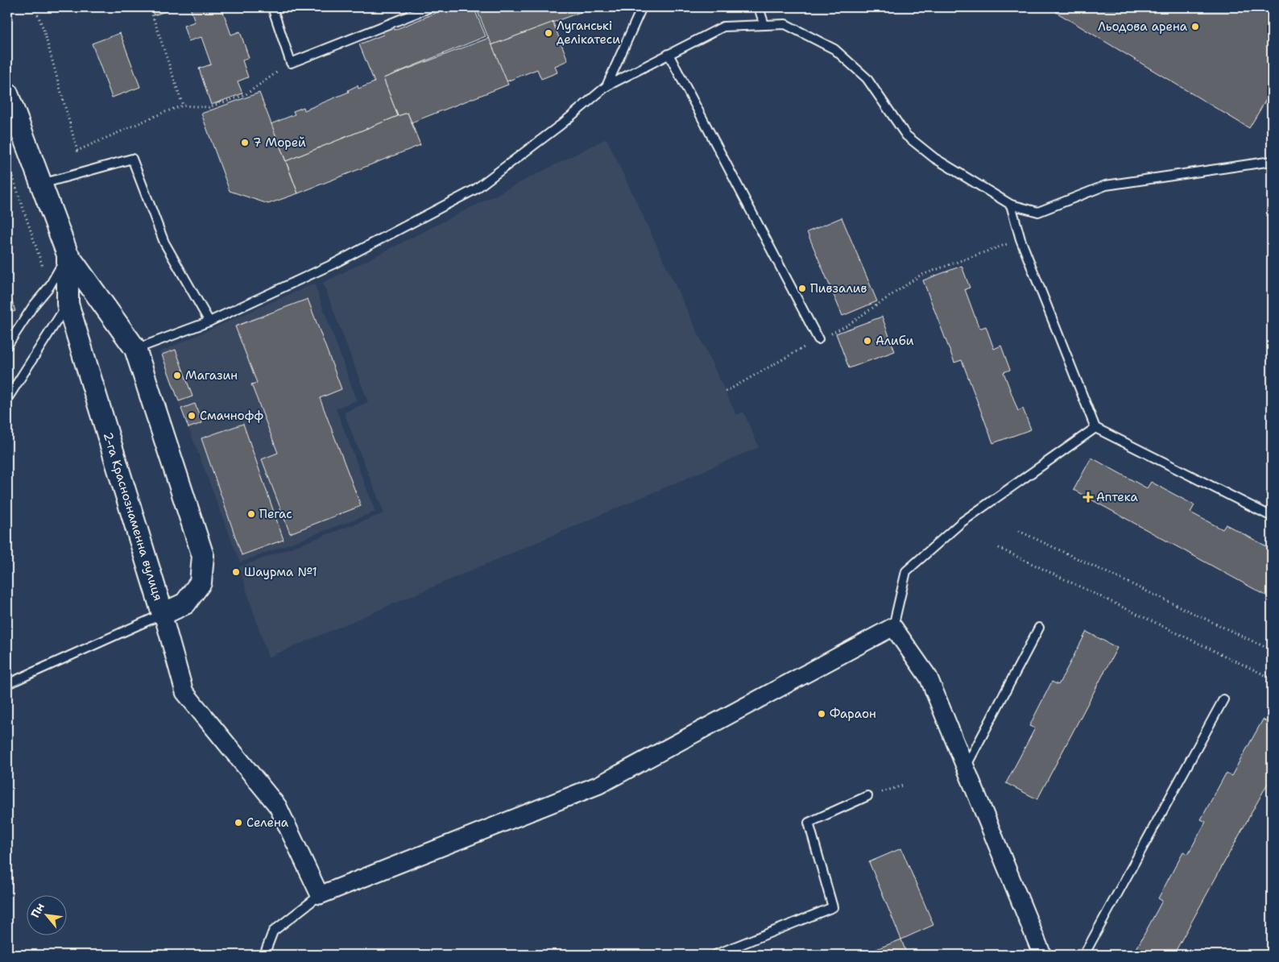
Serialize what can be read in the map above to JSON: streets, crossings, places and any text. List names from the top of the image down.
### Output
{
  "streets": {
    "street": ["2-га Краснознаменна вулиця"]
  },
  "places": {
    "other": [
      "Льодова арена",
      "Луганські делікатеси",
      "7 Морей",
      "Пивзалив",
      "Алиби",
      "Магазин",
      "Смачнофф",
      "Пегас",
      "Шаурма №1",
      "Фараон",
      "Селена"
    ],
    "health": ["Аптека"]
  },
  "north": "top left"
}
